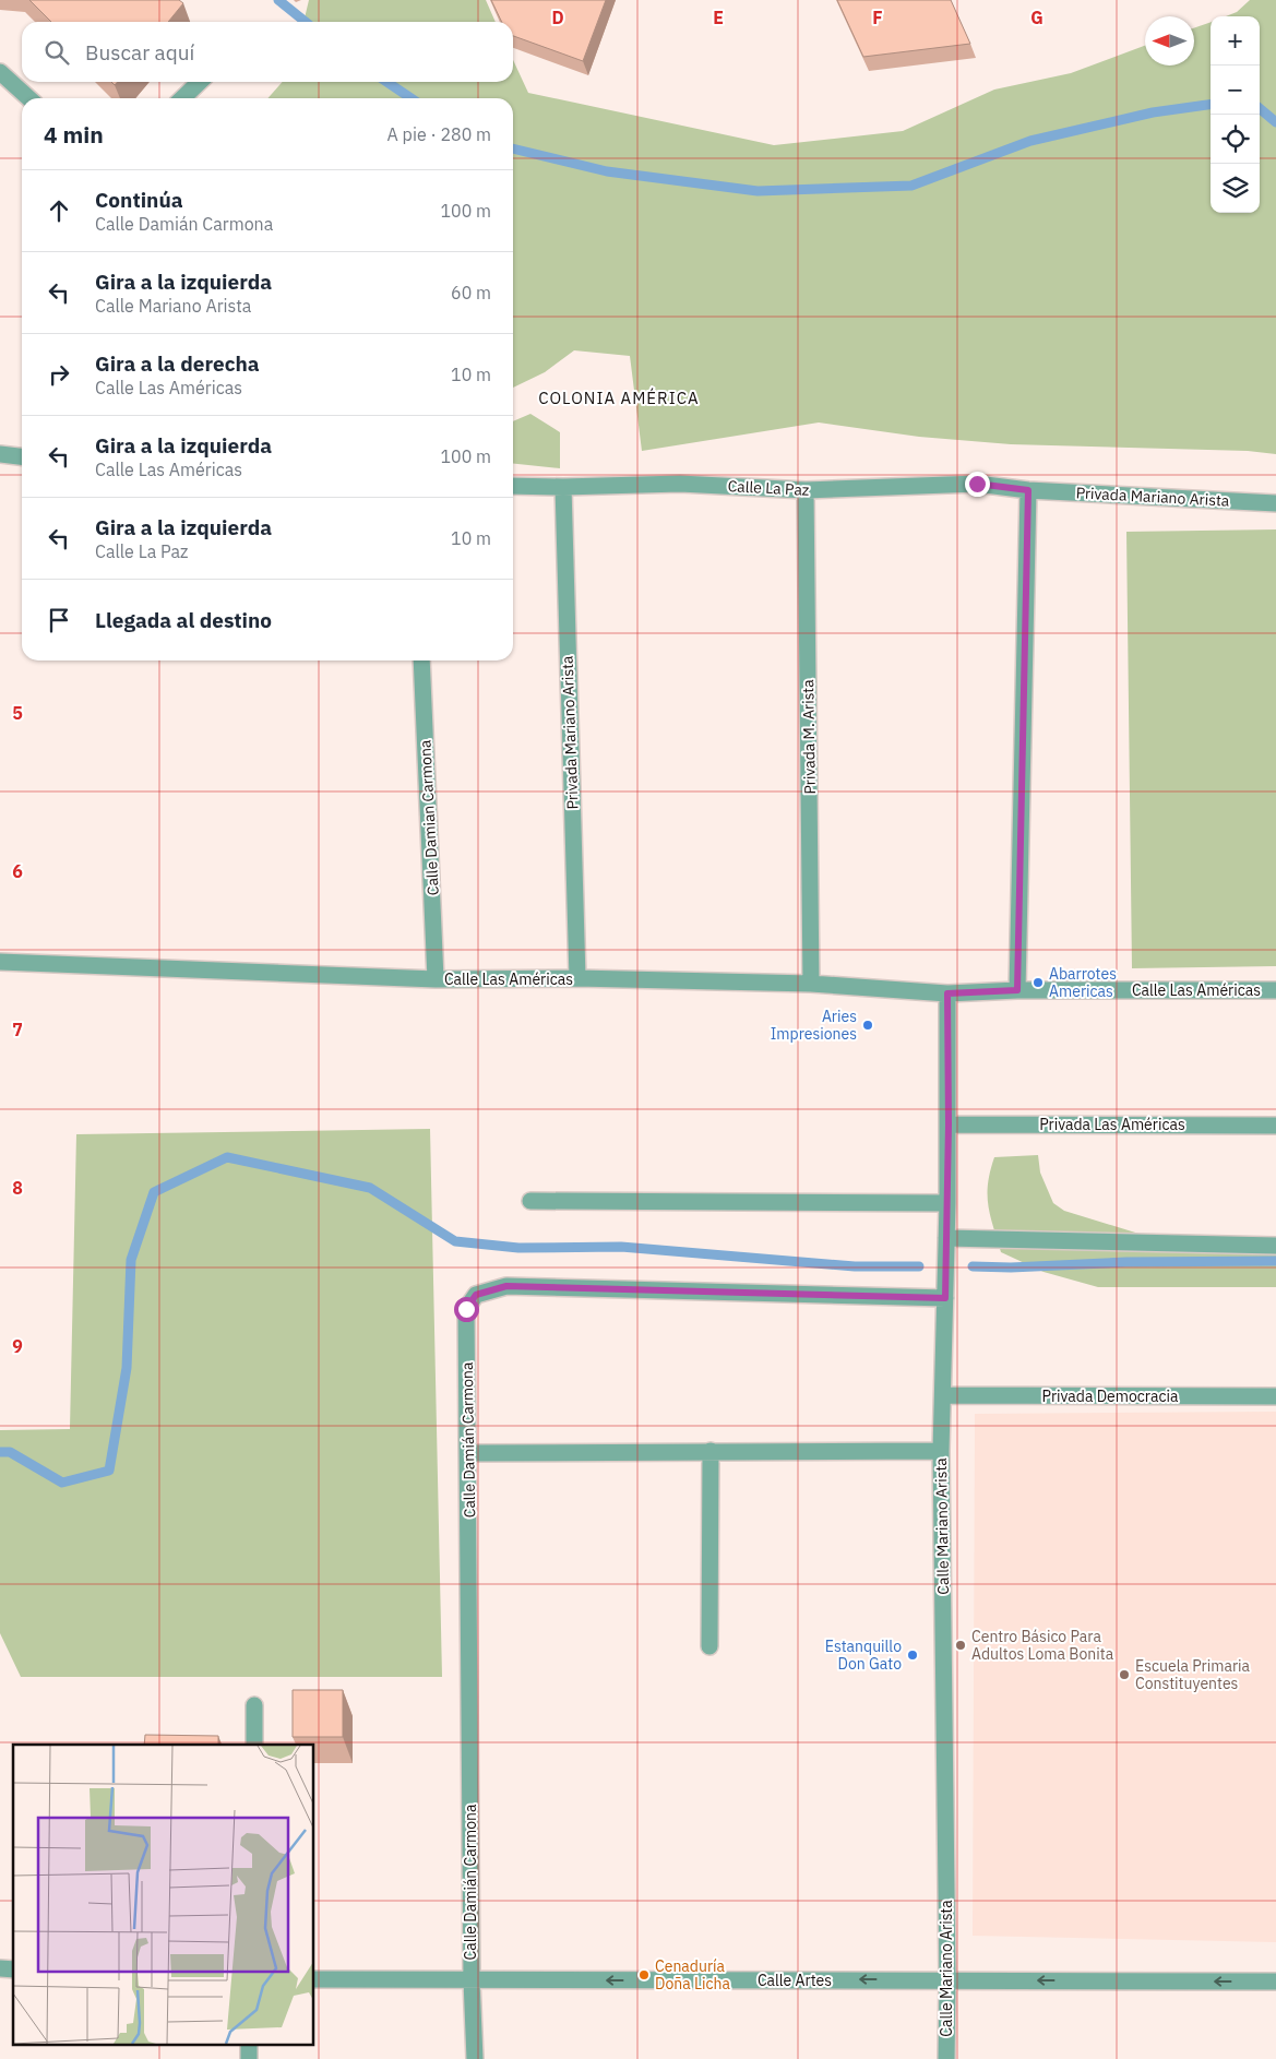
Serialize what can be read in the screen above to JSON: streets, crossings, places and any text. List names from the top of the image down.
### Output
{
  "streets": {
    "street": [
      "Calle La Paz",
      "Privada Mariano Arista",
      "Privada M. Arista",
      "Calle Damian Carmona",
      "Calle Las Américas",
      "Privada Las Américas",
      "Privada Democracia",
      "Calle Damián Carmona",
      "Calle Mariano Arista",
      "Calle Artes"
    ]
  },
  "crossings": [
    ["Calle La Paz", "Privada Mariano Arista"],
    ["Calle La Paz", "Privada M. Arista"],
    ["Privada Mariano Arista", "Calle Las Américas"],
    ["Privada M. Arista", "Calle Las Américas"],
    ["Calle Damian Carmona", "Calle Las Américas"],
    ["Calle Las Américas", "Calle Mariano Arista"],
    ["Privada Las Américas", "Calle Mariano Arista"],
    ["Privada Democracia", "Calle Mariano Arista"],
    ["Calle Damián Carmona", "Calle Mariano Arista"],
    ["Calle Damián Carmona", "Calle Artes"],
    ["Calle Mariano Arista", "Calle Artes"]
  ],
  "one_way": ["Calle Artes"],
  "districts": ["COLONIA AMÉRICA"],
  "places": [
    "Abarrotes Americas",
    "Aries Impresiones",
    "Centro Básico Para Adultos Loma Bonita",
    "Estanquillo Don Gato",
    "Escuela Primaria Constituyentes",
    "Cenaduría Doña Licha"
  ],
  "north": "left",
  "page": {
    "map_buttons": ["+", "−"],
    "search": "Buscar aquí",
    "heading": ["4 min", "A pie · 280 m"],
    "list": [
      ["Continúa", "Calle Damián Carmona", "100 m"],
      ["Gira a la izquierda", "Calle Mariano Arista", "60 m"],
      ["Gira a la derecha", "Calle Las Américas", "10 m"],
      ["Gira a la izquierda", "Calle Las Américas", "100 m"],
      ["Gira a la izquierda", "Calle La Paz", "10 m"],
      "Llegada al destino"
    ]
  },
  "grid": {
    "columns": [
      "D",
      "E",
      "F",
      "G"
    ],
    "rows": [
      "5",
      "6",
      "7",
      "8",
      "9"
    ]
  }
}
